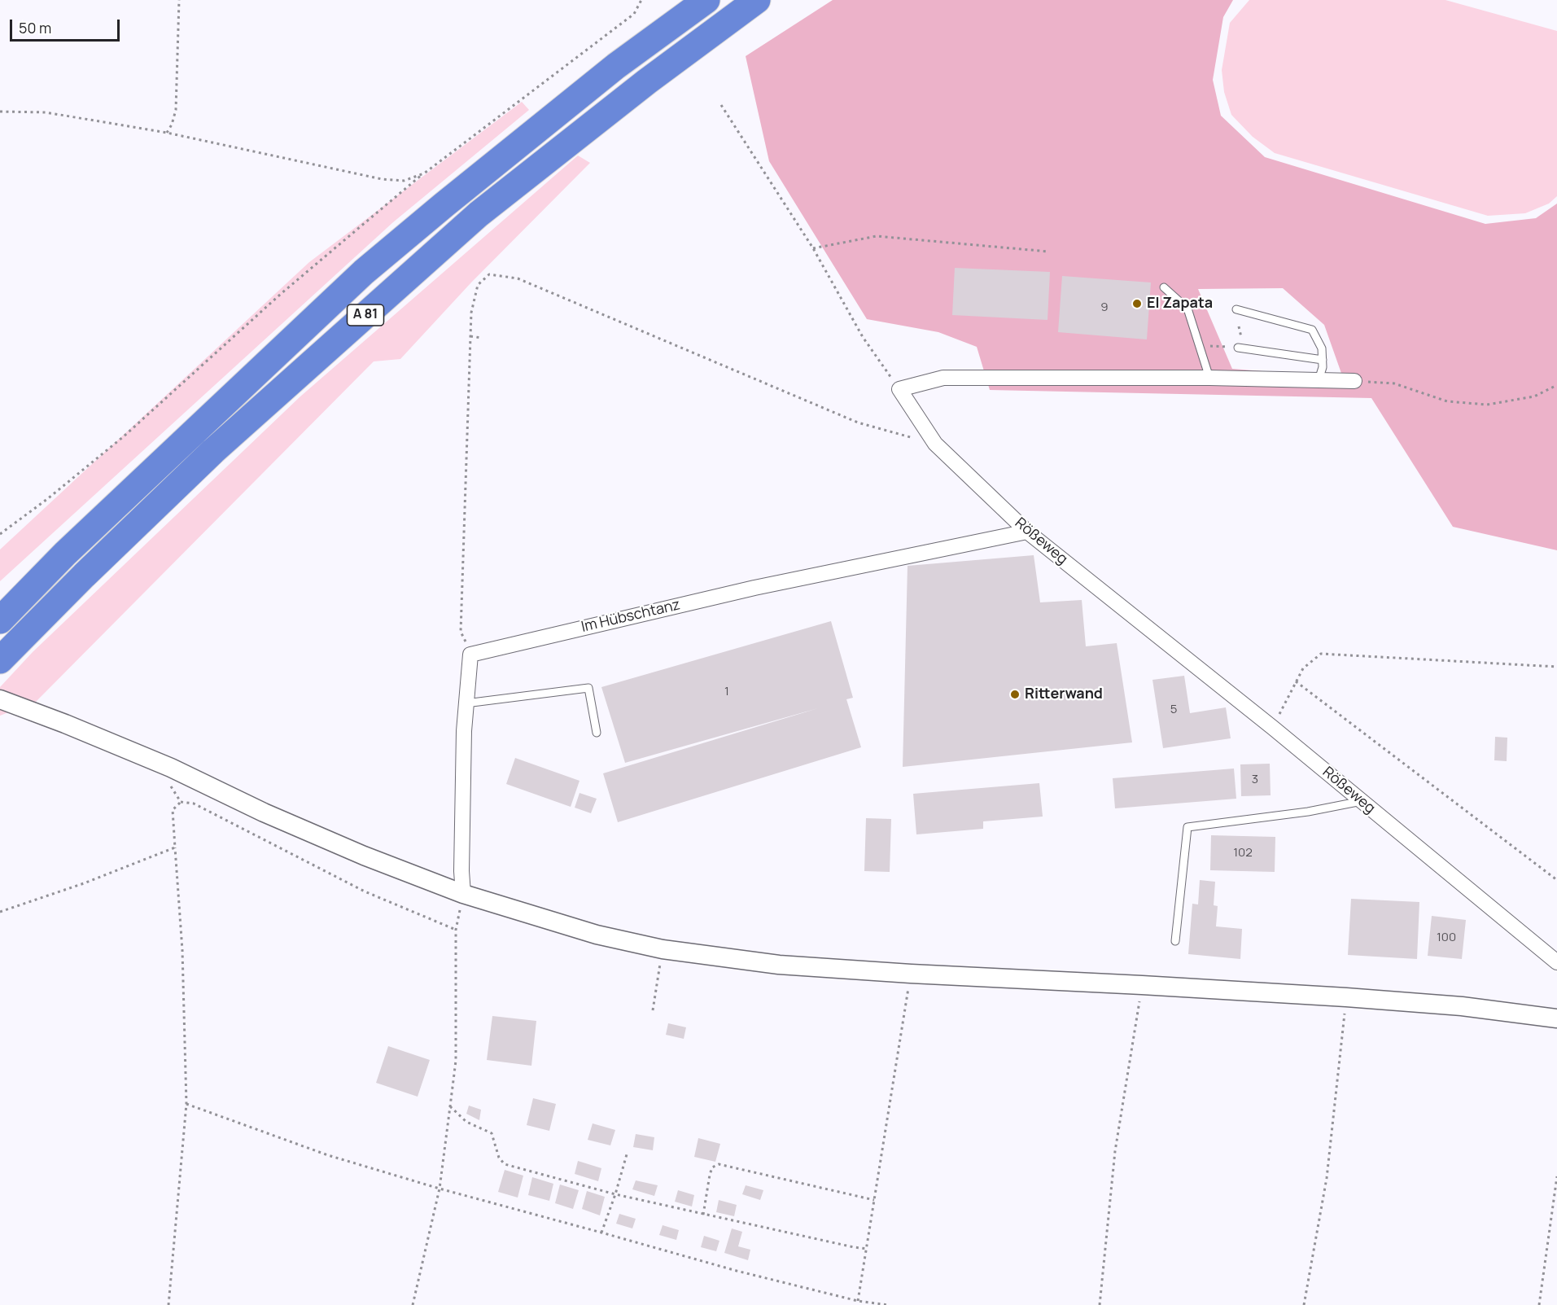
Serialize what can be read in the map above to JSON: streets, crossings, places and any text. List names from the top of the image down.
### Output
{
  "streets": {
    "highway": ["A 81"],
    "street": ["Rößeweg", "Im Hübschtanz"]
  },
  "crossings": [
    ["Rößeweg", "Im Hübschtanz"]
  ],
  "places": ["El Zapata", "Ritterwand"],
  "house_numbers": [
    "9",
    "1",
    "5",
    "3",
    "102",
    "100"
  ],
  "scale_bar": "50 m"
}
